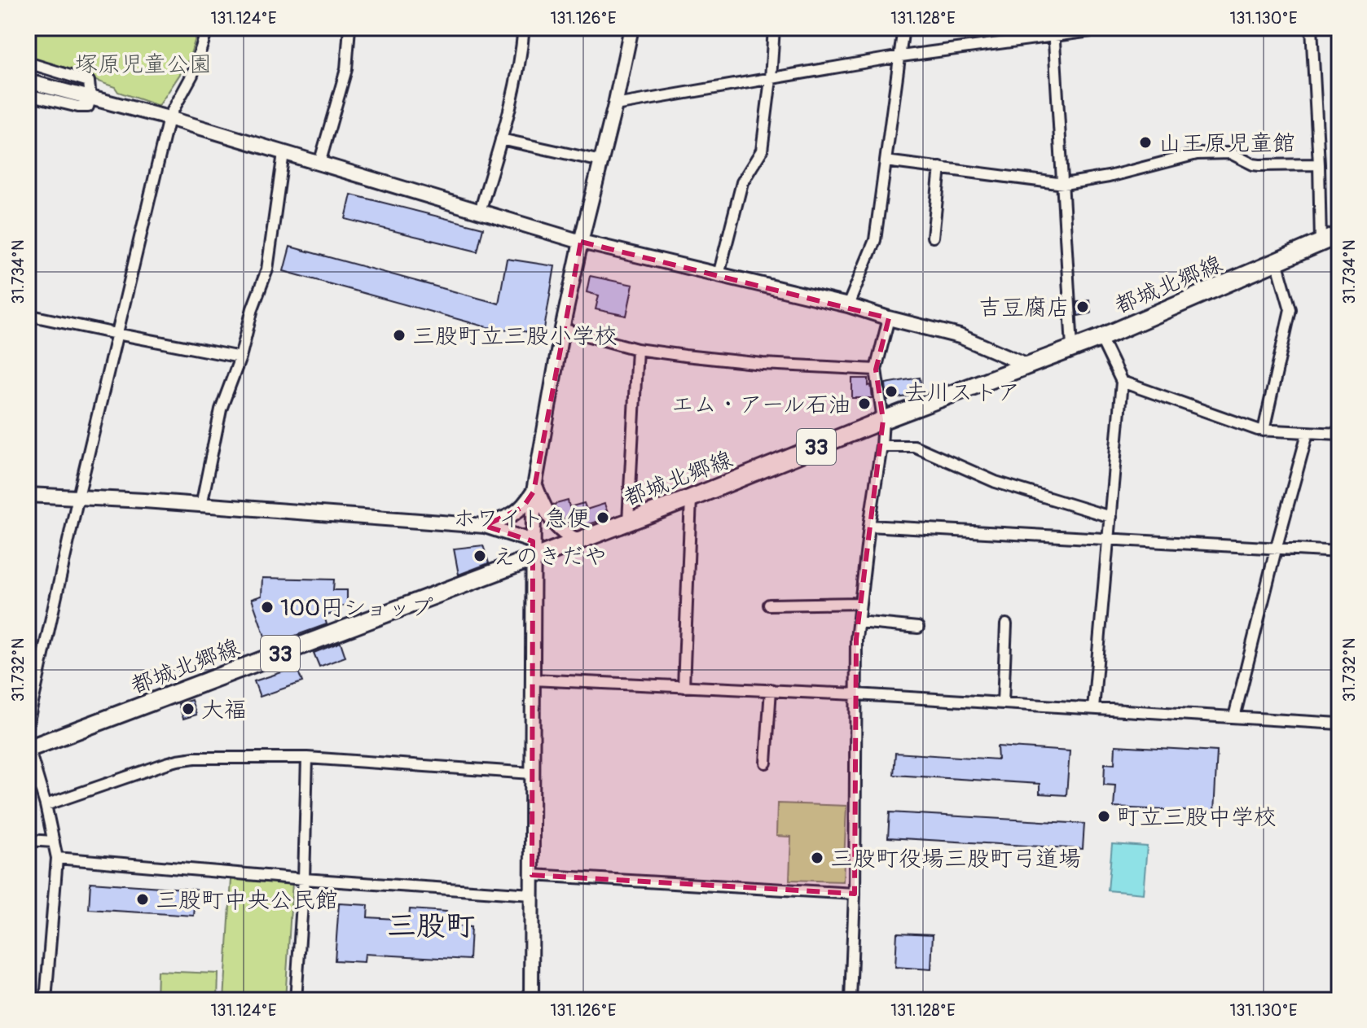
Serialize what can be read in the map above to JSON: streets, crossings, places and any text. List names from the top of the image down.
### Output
{
  "streets": {
    "main road": ["都城北郷線", "33"]
  },
  "districts": ["三股町"],
  "parks": ["塚原児童公園"],
  "places": [
    "山王原児童館",
    "吉豆腐店",
    "三股町立三股小学校",
    "去川ストア",
    "エム・アール石油",
    "ホワイト急便",
    "えのきだや",
    "100円ショップ",
    "大福",
    "町立三股中学校",
    "三股町役場三股町弓道場",
    "三股町中央公民館"
  ],
  "coordinates": [
    "131.124°E",
    "131.126°E",
    "131.128°E",
    "131.130°E",
    "31.734°N",
    "31.732°N"
  ]
}
